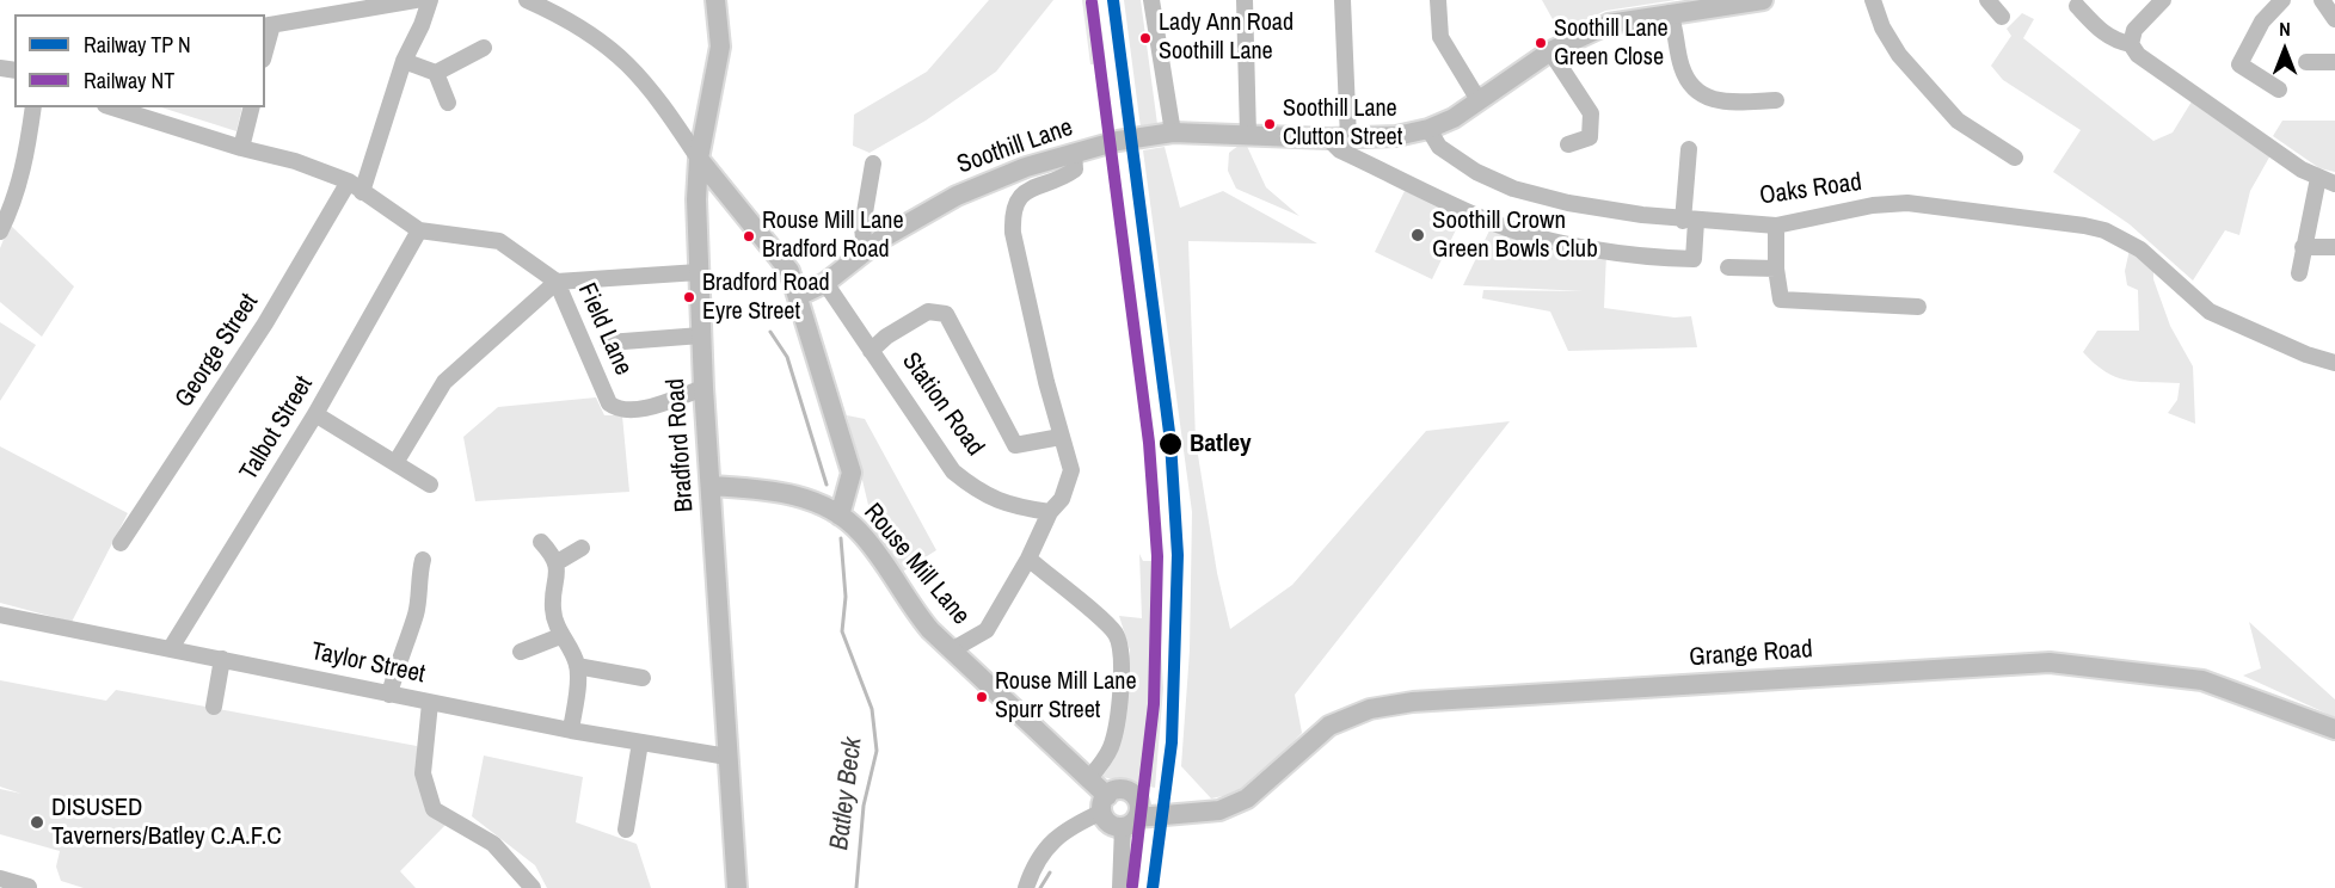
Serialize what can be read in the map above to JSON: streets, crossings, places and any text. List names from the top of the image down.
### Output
{
  "streets": {
    "main road": [
      "Soothill Lane",
      "Bradford Road",
      "Rouse Mill Lane",
      "Grange Road"
    ],
    "street": [
      "Oaks Road",
      "Field Lane",
      "George Street",
      "Station Road",
      "Talbot Street",
      "Taylor Street"
    ]
  },
  "crossings": [
    ["Soothill Lane", "Oaks Road"],
    ["Soothill Lane", "Station Road"],
    ["Soothill Lane", "Rouse Mill Lane"],
    ["Field Lane", "George Street"],
    ["Field Lane", "Talbot Street"],
    ["Field Lane", "Bradford Road"],
    ["Talbot Street", "Taylor Street"],
    ["Bradford Road", "Rouse Mill Lane"],
    ["Bradford Road", "Taylor Street"],
    ["Rouse Mill Lane", "Grange Road"]
  ],
  "water": ["Batley Beck"],
  "places": [
    "Lady Ann Road Soothill Lane",
    "Soothill Lane Green Close",
    "Soothill Lane Clutton Street",
    "Soothill Crown Green Bowls Club",
    "Rouse Mill Lane Bradford Road",
    "Bradford Road Eyre Street",
    "Batley",
    "Rouse Mill Lane Spurr Street",
    "DISUSED Taverners/Batley C.A.F.C"
  ],
  "lines": ["rail line NT"],
  "legend": ["Railway TP N", "Railway NT"],
  "north": "top"
}
